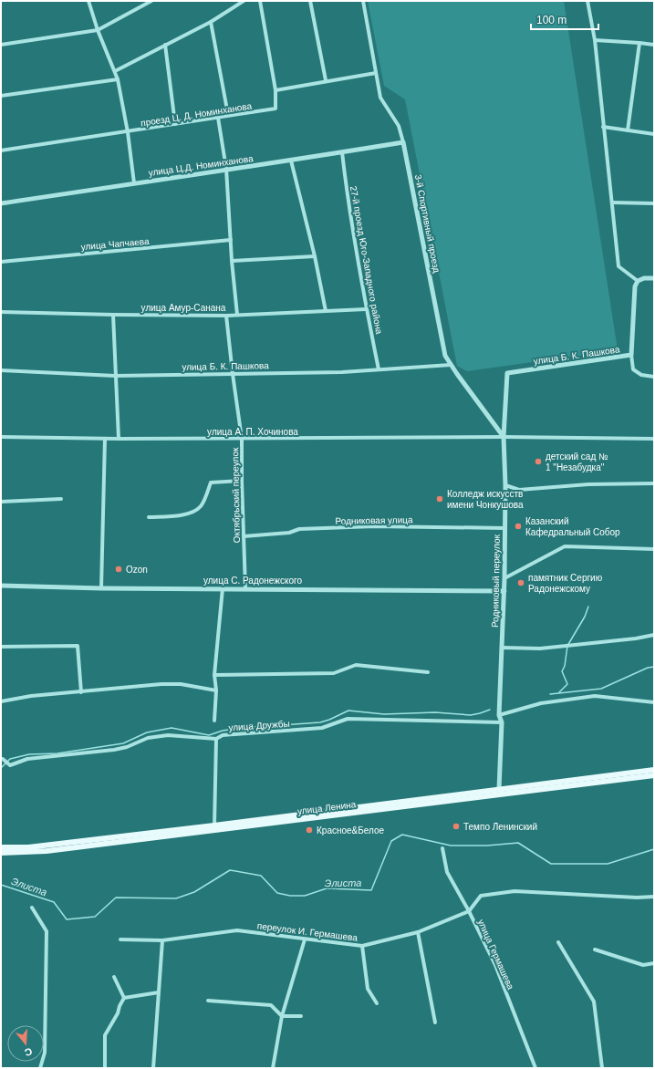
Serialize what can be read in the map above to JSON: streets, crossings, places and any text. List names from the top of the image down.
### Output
{
  "streets": {
    "main road": ["улица Ленина"],
    "street": [
      "проезд Ц. Д. Номинханова",
      "улица Ц.Д. Номинханова",
      "3-й Спортивный проезд",
      "улица Чапчаева",
      "27-й проезд Юго-Западного района",
      "улица Амур-Санана",
      "улица Б. К. Пашкова",
      "улица А. П. Хочинова",
      "Октябрьский переулок",
      "Родниковая улица",
      "улица С. Радонежского",
      "Родниковый переулок",
      "улица Дружбы",
      "переулок И. Гермашева",
      "улица Гермашева"
    ]
  },
  "crossings": [
    ["улица Ц.Д. Номинханова", "3-й Спортивный проезд"],
    ["улица Ц.Д. Номинханова", "27-й проезд Юго-Западного района"],
    ["3-й Спортивный проезд", "улица Б. К. Пашкова"],
    ["3-й Спортивный проезд", "улица А. П. Хочинова"],
    ["3-й Спортивный проезд", "Родниковый переулок"],
    ["27-й проезд Юго-Западного района", "улица Амур-Санана"],
    ["27-й проезд Юго-Западного района", "улица Б. К. Пашкова"],
    ["улица Амур-Санана", "Октябрьский переулок"],
    ["улица Б. К. Пашкова", "Октябрьский переулок"],
    ["улица Б. К. Пашкова", "Родниковый переулок"],
    ["улица А. П. Хочинова", "Октябрьский переулок"],
    ["улица А. П. Хочинова", "Родниковый переулок"],
    ["Октябрьский переулок", "Родниковая улица"],
    ["Октябрьский переулок", "улица С. Радонежского"],
    ["Родниковая улица", "Родниковый переулок"],
    ["улица С. Радонежского", "Родниковый переулок"],
    ["Родниковый переулок", "улица Дружбы"],
    ["Родниковый переулок", "улица Ленина"],
    ["переулок И. Гермашева", "улица Гермашева"]
  ],
  "water": ["Элиста"],
  "places": [
    "детский сад № 1 \"Незабудка\"",
    "Колледж искусств имени Чонкушова",
    "Казанский Кафедральный Собор",
    "Ozon",
    "памятник Сергию Радонежскому",
    "Темпо Ленинский",
    "Красное&Белое"
  ],
  "scale_bar": "100 m",
  "north": "bottom"
}
